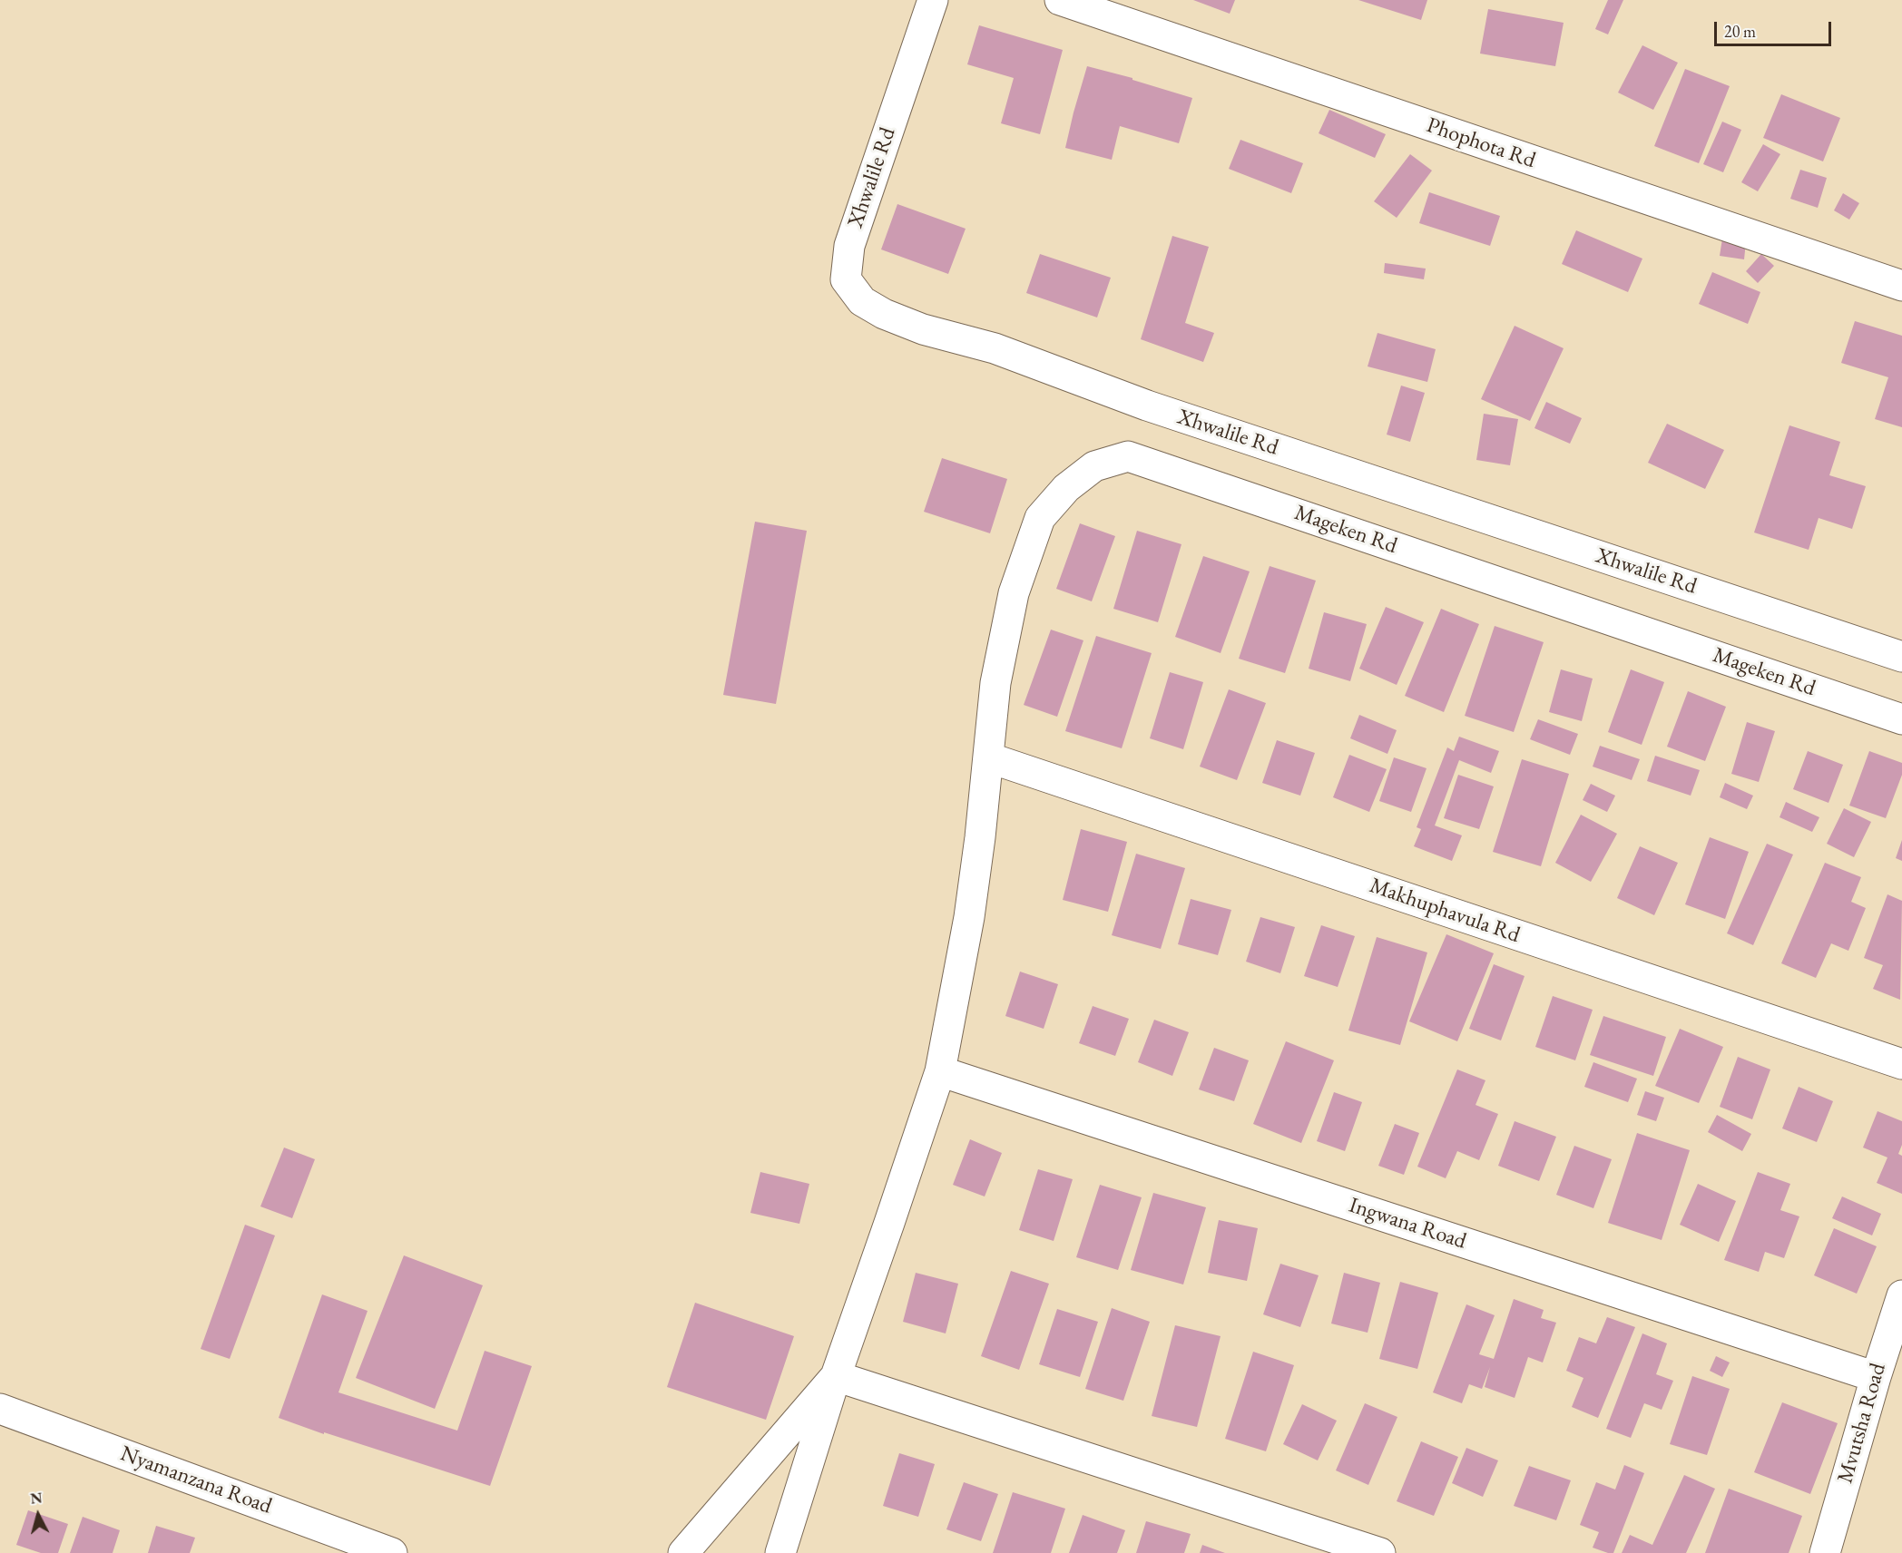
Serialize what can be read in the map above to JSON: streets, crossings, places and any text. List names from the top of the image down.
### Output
{
  "streets": {
    "street": [
      "Phophota Rd",
      "Xhwalile Rd",
      "Mageken Rd",
      "Makhuphavula Rd",
      "Ingwana Road",
      "Mvutsha Road",
      "Nyamanzana Road"
    ]
  },
  "crossings": [
    ["Mageken Rd", "Makhuphavula Rd"],
    ["Mageken Rd", "Ingwana Road"],
    ["Ingwana Road", "Mvutsha Road"]
  ],
  "scale_bar": "20 m",
  "north": "top"
}
